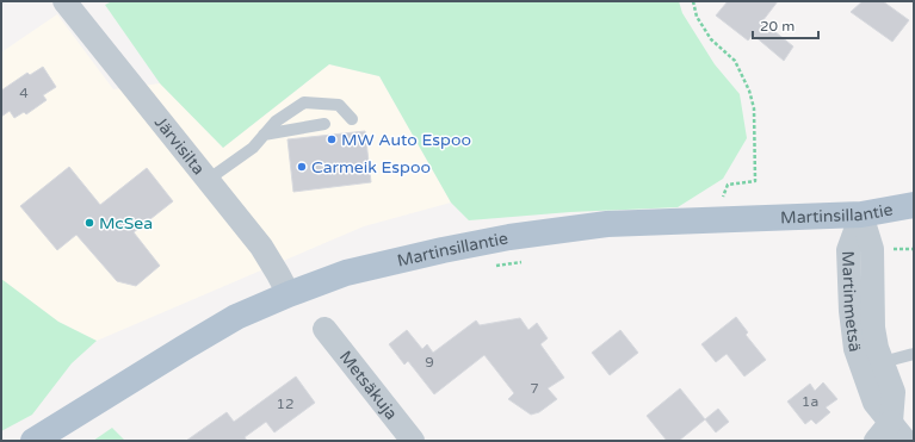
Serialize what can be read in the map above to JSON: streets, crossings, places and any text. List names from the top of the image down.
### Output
{
  "streets": {
    "main road": ["Martinsillantie"],
    "street": ["Järvisilta", "Martinmetsä", "Metsäkuja"]
  },
  "crossings": [
    ["Järvisilta", "Martinsillantie"],
    ["Martinsillantie", "Martinmetsä"]
  ],
  "places": ["MW Auto Espoo", "Carmeik Espoo", "McSea"],
  "house_numbers": [
    "4",
    "9",
    "7",
    "1a",
    "12"
  ],
  "scale_bar": "20 m"
}
